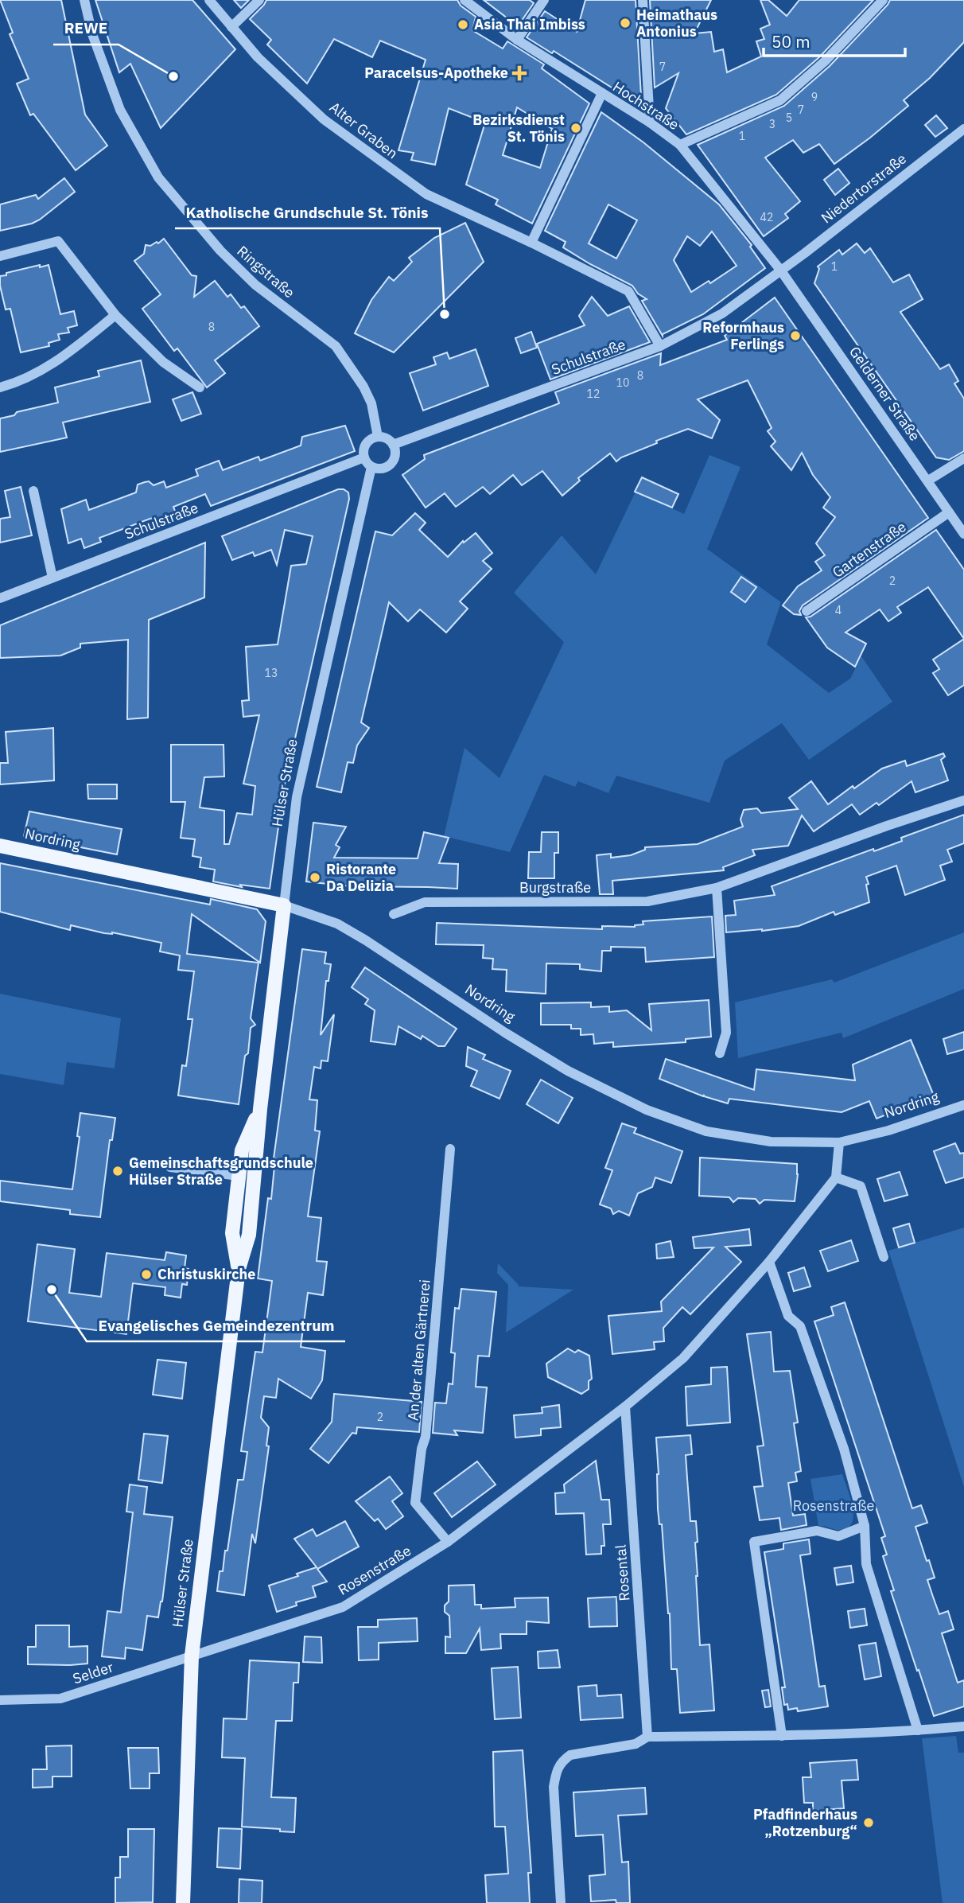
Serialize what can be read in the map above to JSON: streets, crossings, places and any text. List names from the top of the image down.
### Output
{
  "streets": {
    "main road": ["Hülser Straße", "Nordring"],
    "street": [
      "Hochstraße",
      "Alter Graben",
      "Niedertorstraße",
      "Ringstraße",
      "Schulstraße",
      "Gelderner Straße",
      "Gartenstraße",
      "Burgstraße",
      "An der alten Gärtnerei",
      "Rosenstraße",
      "Rosental",
      "Selder"
    ]
  },
  "crossings": [
    ["Hochstraße", "Niedertorstraße"],
    ["Hochstraße", "Schulstraße"],
    ["Hochstraße", "Gelderner Straße"],
    ["Alter Graben", "Schulstraße"],
    ["Niedertorstraße", "Schulstraße"],
    ["Niedertorstraße", "Gelderner Straße"],
    ["Ringstraße", "Schulstraße"],
    ["Ringstraße", "Hülser Straße"],
    ["Schulstraße", "Gelderner Straße"],
    ["Schulstraße", "Hülser Straße"],
    ["Gelderner Straße", "Gartenstraße"],
    ["Hülser Straße", "Nordring"],
    ["Hülser Straße", "Rosenstraße"],
    ["Hülser Straße", "Selder"],
    ["An der alten Gärtnerei", "Rosenstraße"],
    ["Rosenstraße", "Rosental"],
    ["Rosenstraße", "Selder"]
  ],
  "parks": ["Rosenstraße"],
  "places": {
    "other": [
      "Heimathaus Antonius",
      "Asia Thai Imbiss",
      "REWE",
      "Bezirksdienst St. Tönis",
      "Katholische Grundschule St. Tönis",
      "Reformhaus Ferlings",
      "Ristorante Da Delizia",
      "Gemeinschaftsgrundschule Hülser Straße",
      "Christuskirche",
      "Evangelisches Gemeindezentrum",
      "Pfadfinderhaus „Rotzenburg“"
    ],
    "health": ["Paracelsus-Apotheke"]
  },
  "house_numbers": [
    "7",
    "9",
    "7",
    "5",
    "3",
    "1",
    "42",
    "1",
    "8",
    "8",
    "10",
    "12",
    "2",
    "4",
    "13",
    "2"
  ],
  "scale_bar": "50 m"
}
